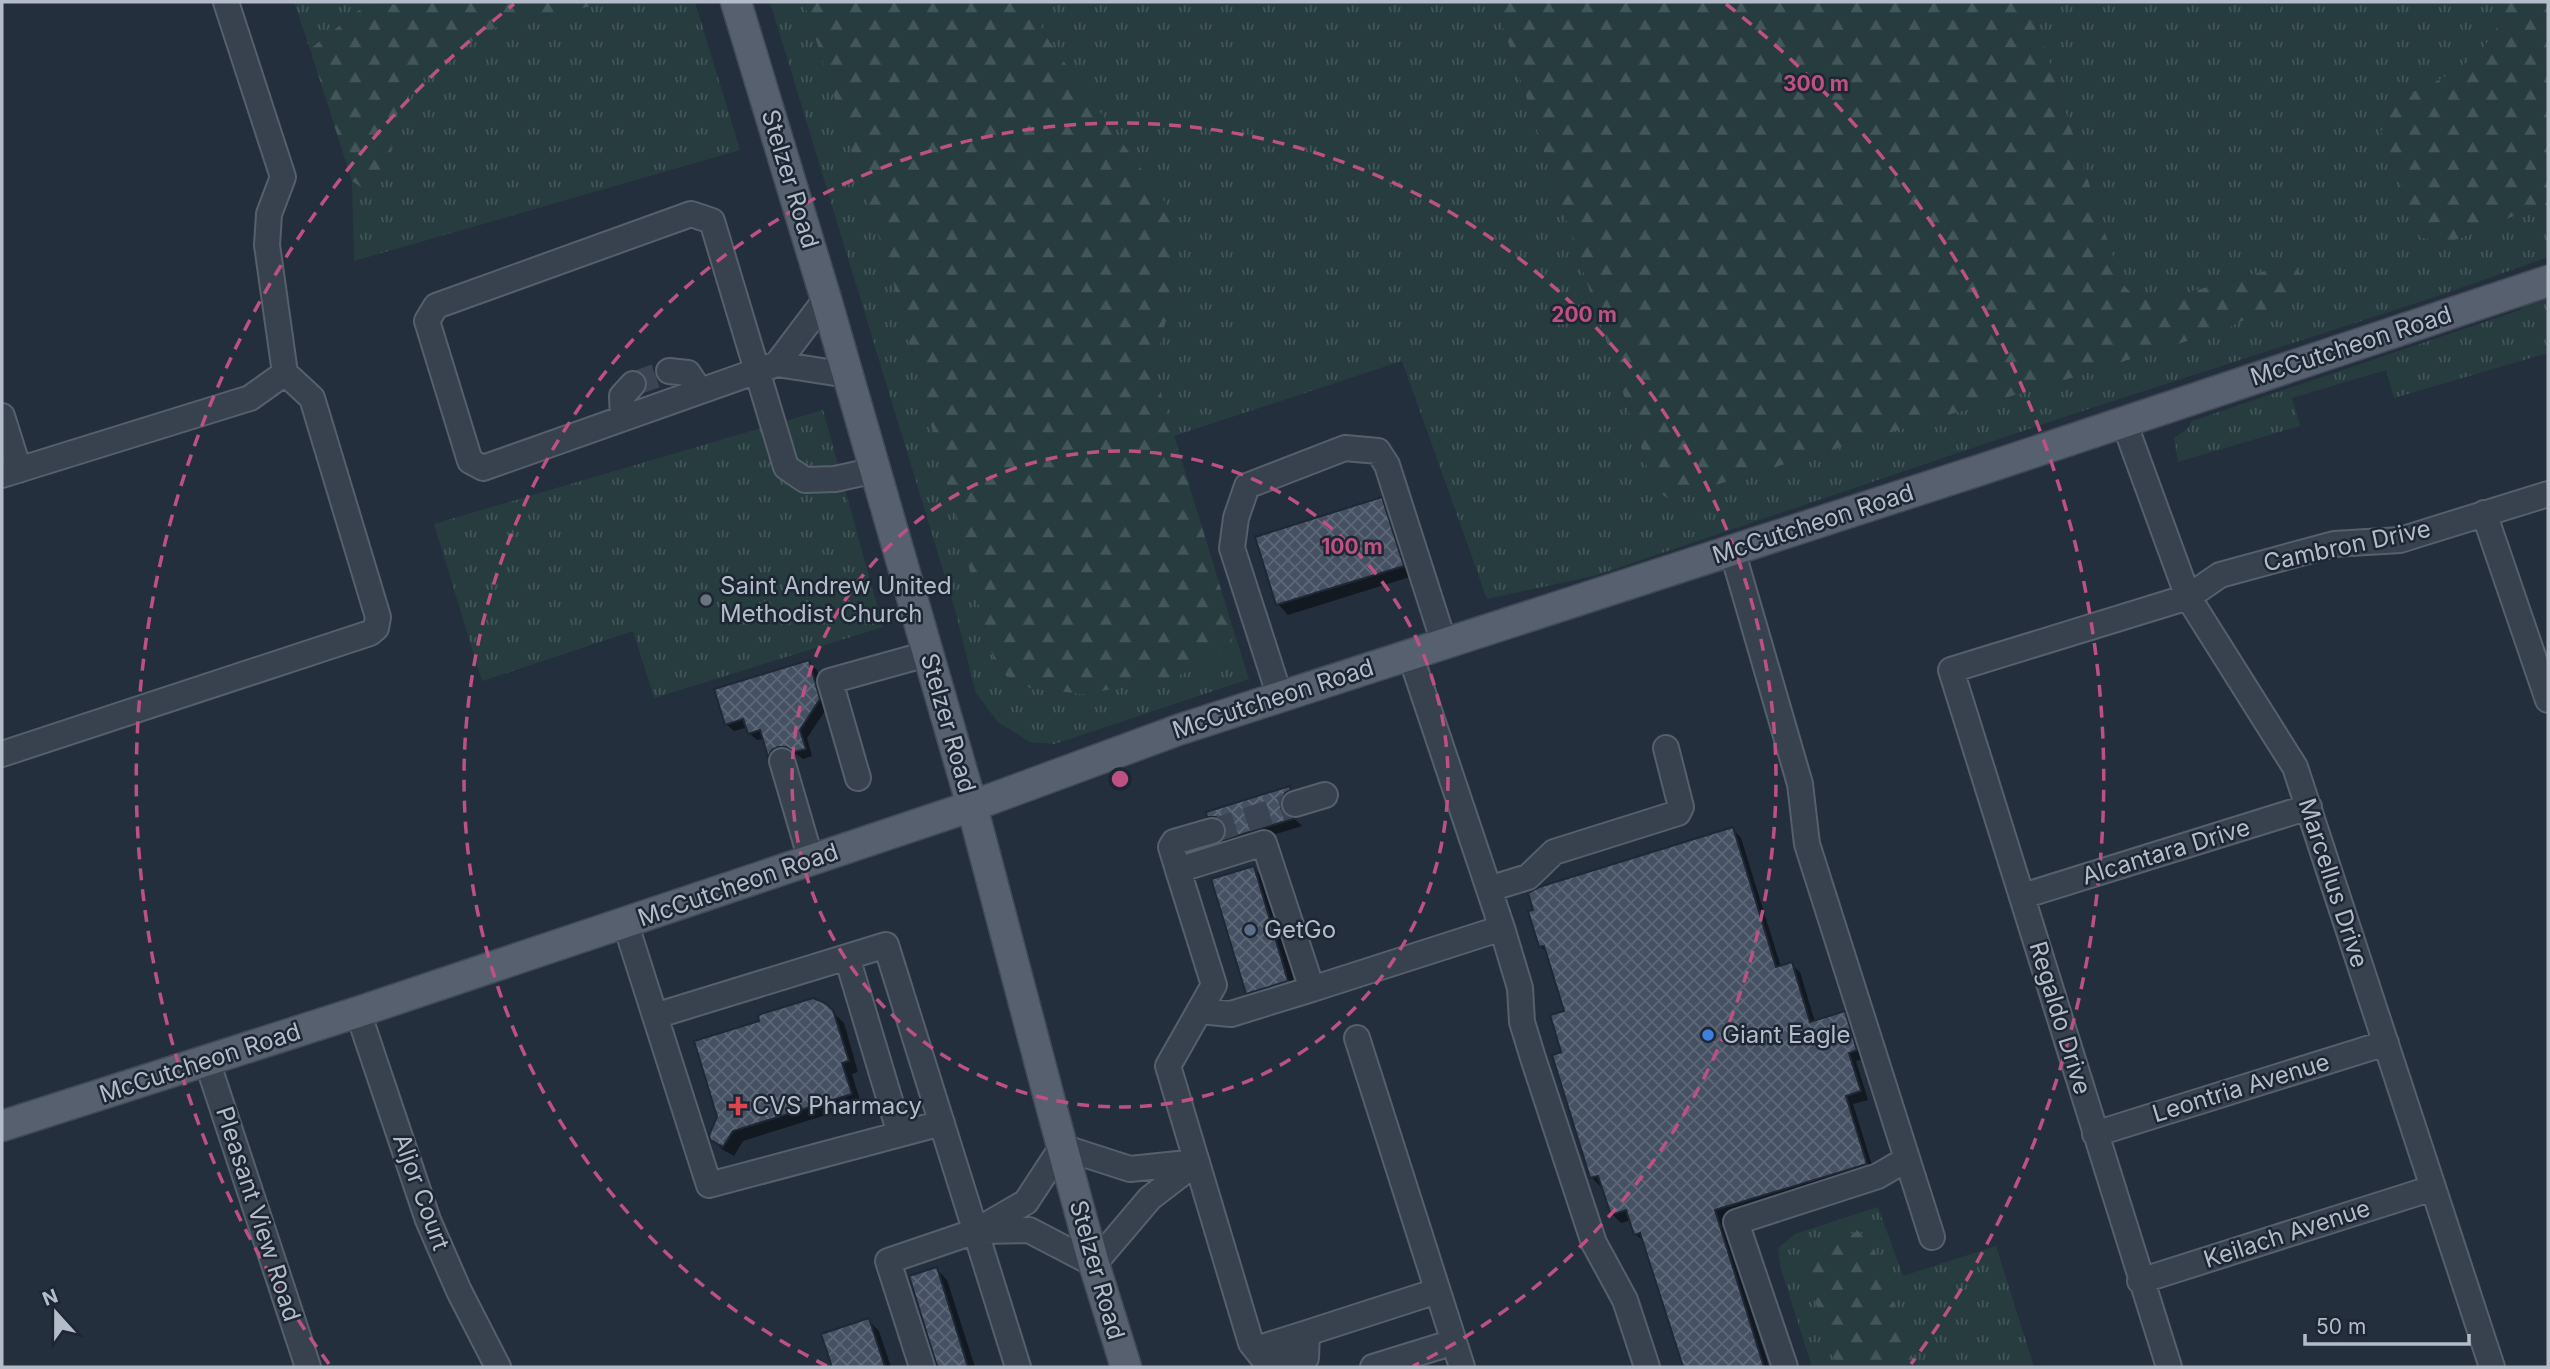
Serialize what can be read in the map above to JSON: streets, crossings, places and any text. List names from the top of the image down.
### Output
{
  "streets": {
    "main road": ["Stelzer Road", "McCutcheon Road"],
    "street": [
      "Cambron Drive",
      "Alcantara Drive",
      "Marcellus Drive",
      "Regaldo Drive",
      "Leontria Avenue",
      "Aljor Court",
      "Pleasant View Road",
      "Keilach Avenue"
    ]
  },
  "crossings": [
    ["Stelzer Road", "McCutcheon Road"],
    ["McCutcheon Road", "Marcellus Drive"],
    ["McCutcheon Road", "Aljor Court"],
    ["McCutcheon Road", "Pleasant View Road"],
    ["Cambron Drive", "Marcellus Drive"],
    ["Cambron Drive", "Regaldo Drive"],
    ["Alcantara Drive", "Marcellus Drive"],
    ["Alcantara Drive", "Regaldo Drive"],
    ["Marcellus Drive", "Leontria Avenue"],
    ["Marcellus Drive", "Keilach Avenue"],
    ["Regaldo Drive", "Leontria Avenue"],
    ["Regaldo Drive", "Keilach Avenue"]
  ],
  "places": {
    "other": ["Saint Andrew United Methodist Church", "GetGo", "Giant Eagle"],
    "health": ["CVS Pharmacy"]
  },
  "scale_bar": "50 m",
  "north": "top",
  "rings": ["300 m", "200 m", "100 m"]
}
